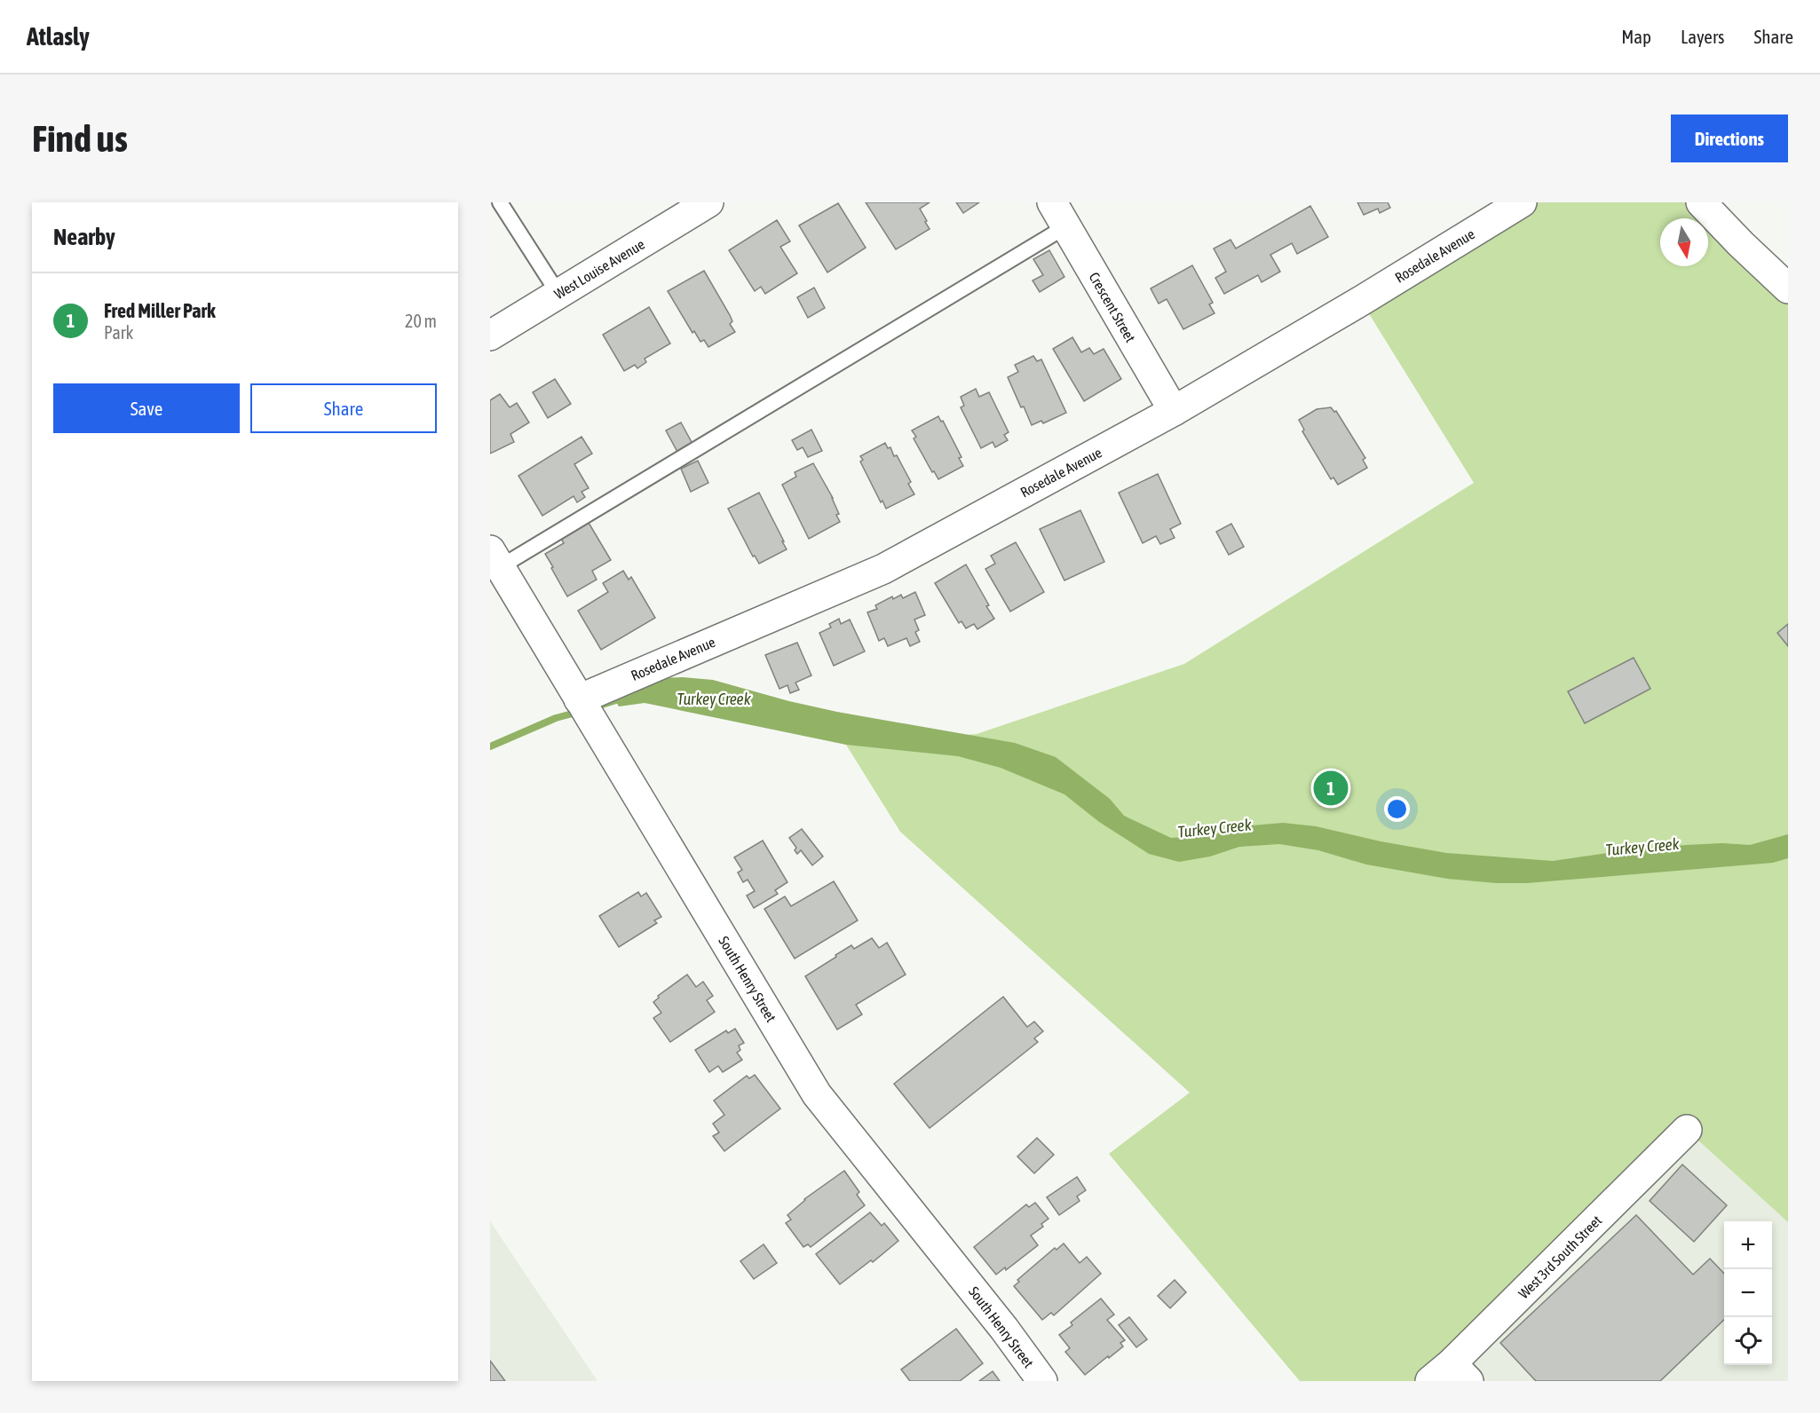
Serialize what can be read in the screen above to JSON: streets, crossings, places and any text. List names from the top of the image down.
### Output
{
  "streets": {
    "street": [
      "Rosedale Avenue",
      "West Louise Avenue",
      "Crescent Street",
      "South Henry Street",
      "West 3rd South Street"
    ]
  },
  "crossings": [
    ["Rosedale Avenue", "Crescent Street"],
    ["Rosedale Avenue", "South Henry Street"]
  ],
  "water": ["Turkey Creek"],
  "north": "bottom",
  "page": {
    "header": "Atlasly",
    "nav": ["Map", "Layers", "Share"],
    "buttons": [
      "Directions",
      ["Save", "Share"]
    ],
    "title": "Find us",
    "heading": "Nearby",
    "list": [
      {
        "mark": "1",
        "name": "Fred Miller Park",
        "note": "Park",
        "value": "20 m"
      }
    ],
    "pins": "1",
    "map_buttons": ["+", "−"]
  }
}
